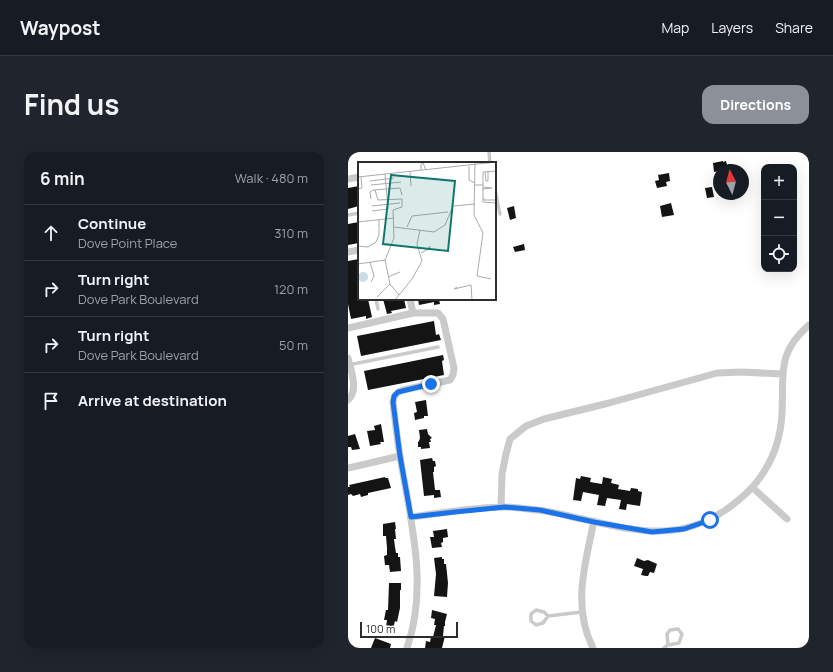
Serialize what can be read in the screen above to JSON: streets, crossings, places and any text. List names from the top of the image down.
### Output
{
  "scale_bar": "100 m",
  "north": "top",
  "page": {
    "header": "Waypost",
    "nav": ["Map", "Layers", "Share"],
    "title": "Find us",
    "buttons": "Directions",
    "heading": ["6 min", "Walk · 480 m"],
    "map_buttons": ["+", "−"],
    "list": [
      ["Continue", "Dove Point Place", "310 m"],
      ["Turn right", "Dove Park Boulevard", "120 m"],
      ["Turn right", "Dove Park Boulevard", "50 m"],
      "Arrive at destination"
    ],
    "scale": "100 m"
  }
}
